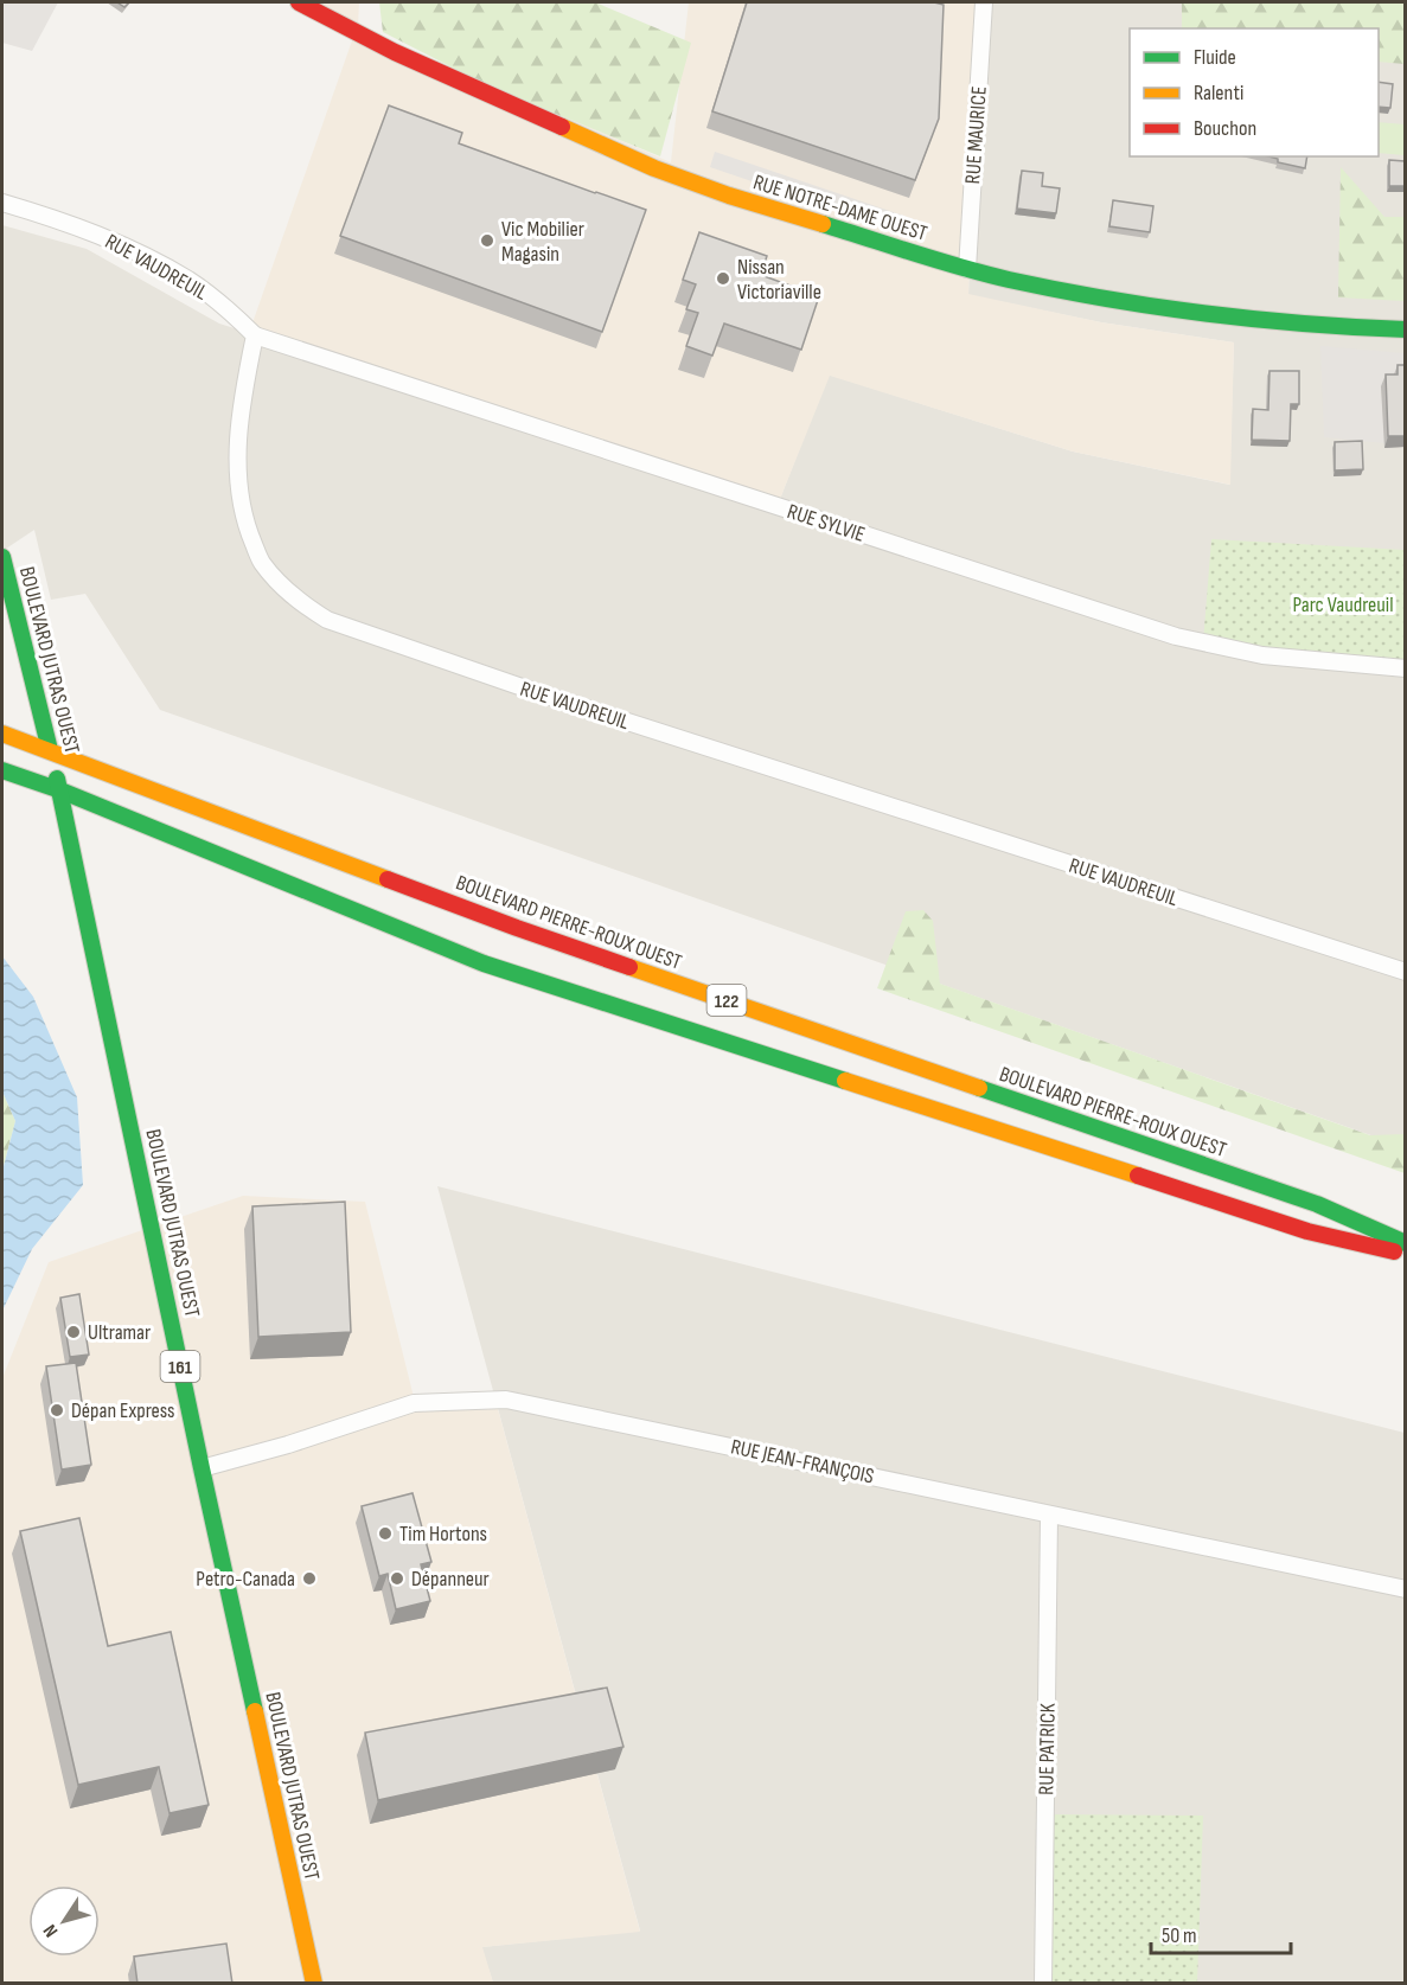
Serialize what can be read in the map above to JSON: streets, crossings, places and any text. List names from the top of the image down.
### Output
{
  "streets": {
    "main road": [
      "RUE NOTRE-DAME OUEST",
      "BOULEVARD JUTRAS OUEST",
      "BOULEVARD PIERRE-ROUX OUEST",
      "122",
      "161"
    ],
    "street": [
      "RUE MAURICE",
      "RUE VAUDREUIL",
      "RUE SYLVIE",
      "RUE JEAN-FRANÇOIS",
      "RUE PATRICK"
    ]
  },
  "crossings": [
    ["RUE MAURICE", "RUE NOTRE-DAME OUEST"],
    ["RUE VAUDREUIL", "RUE SYLVIE"],
    ["BOULEVARD JUTRAS OUEST", "BOULEVARD PIERRE-ROUX OUEST"],
    ["BOULEVARD JUTRAS OUEST", "122"],
    ["BOULEVARD JUTRAS OUEST", "RUE JEAN-FRANÇOIS"],
    ["RUE JEAN-FRANÇOIS", "RUE PATRICK"]
  ],
  "parks": ["Parc Vaudreuil"],
  "places": [
    "Vic Mobilier Magasin",
    "Nissan Victoriaville",
    "Ultramar",
    "Dépan Express",
    "Tim Hortons",
    "Petro-Canada",
    "Dépanneur"
  ],
  "legend": ["Fluide", "Ralenti", "Bouchon"],
  "scale_bar": "50 m",
  "north": "bottom left"
}
